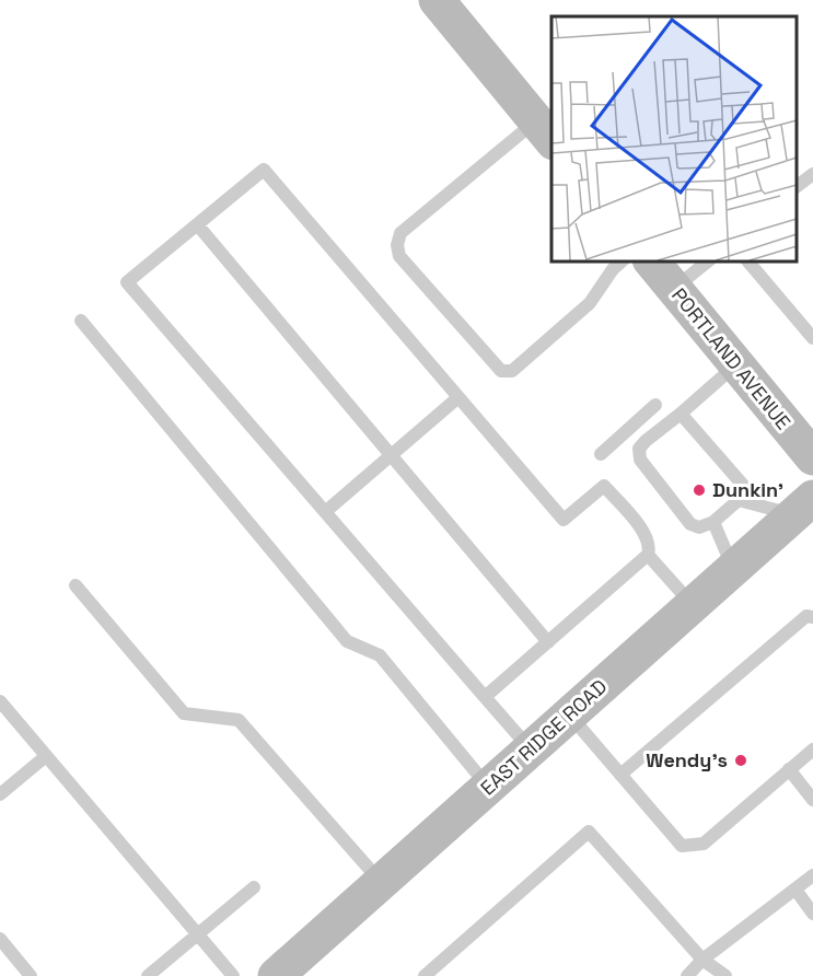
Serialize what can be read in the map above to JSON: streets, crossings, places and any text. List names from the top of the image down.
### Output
{
  "streets": {
    "main road": ["PORTLAND AVENUE", "EAST RIDGE ROAD"]
  },
  "places": ["Dunkin'", "Wendy's"]
}
